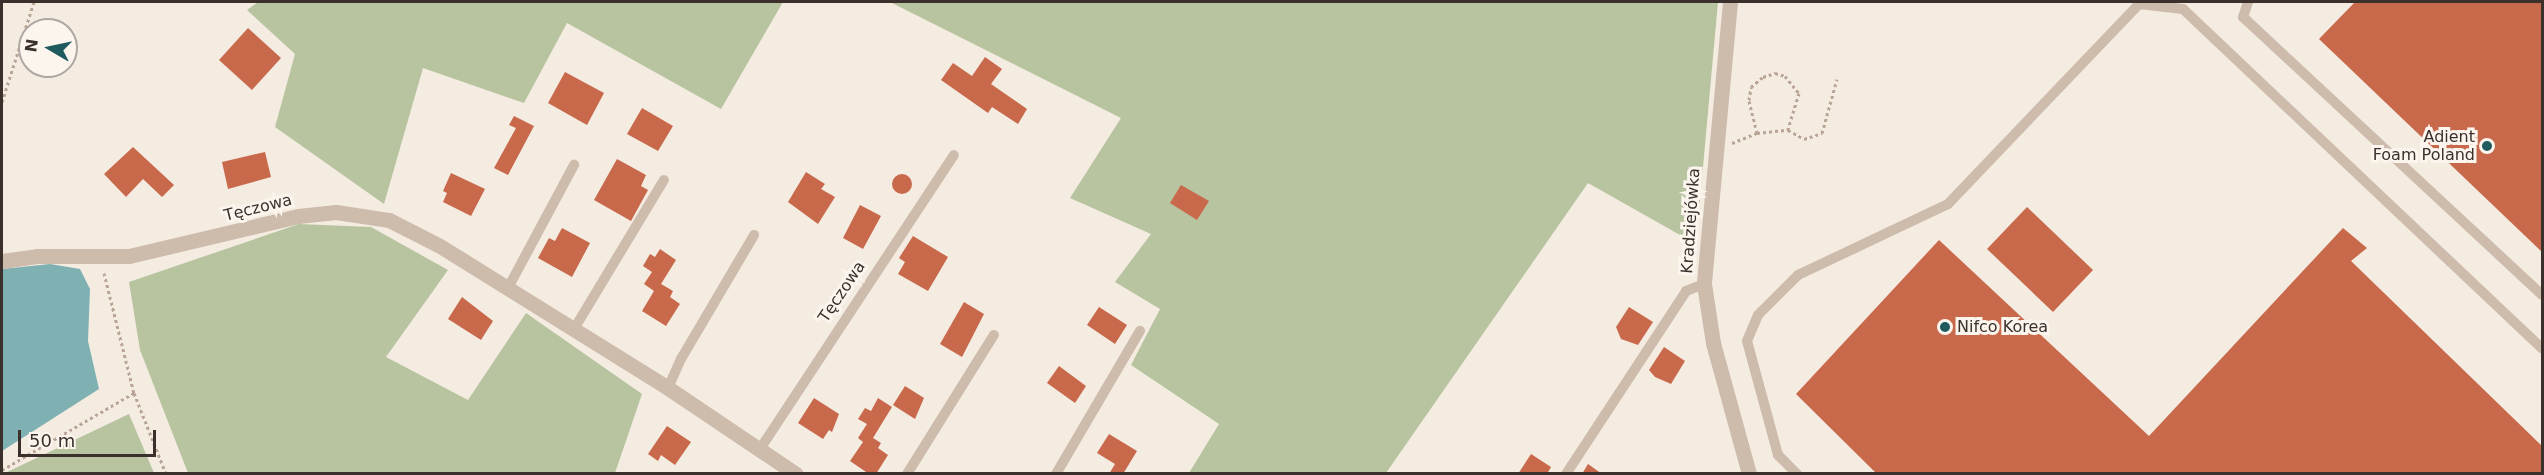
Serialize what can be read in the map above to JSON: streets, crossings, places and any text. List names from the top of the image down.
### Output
{
  "streets": {
    "street": ["Tęczowa", "Kradziejówka"]
  },
  "places": ["Adient Foam Poland", "Nifco Korea"],
  "scale_bar": "50 m",
  "north": "left"
}
